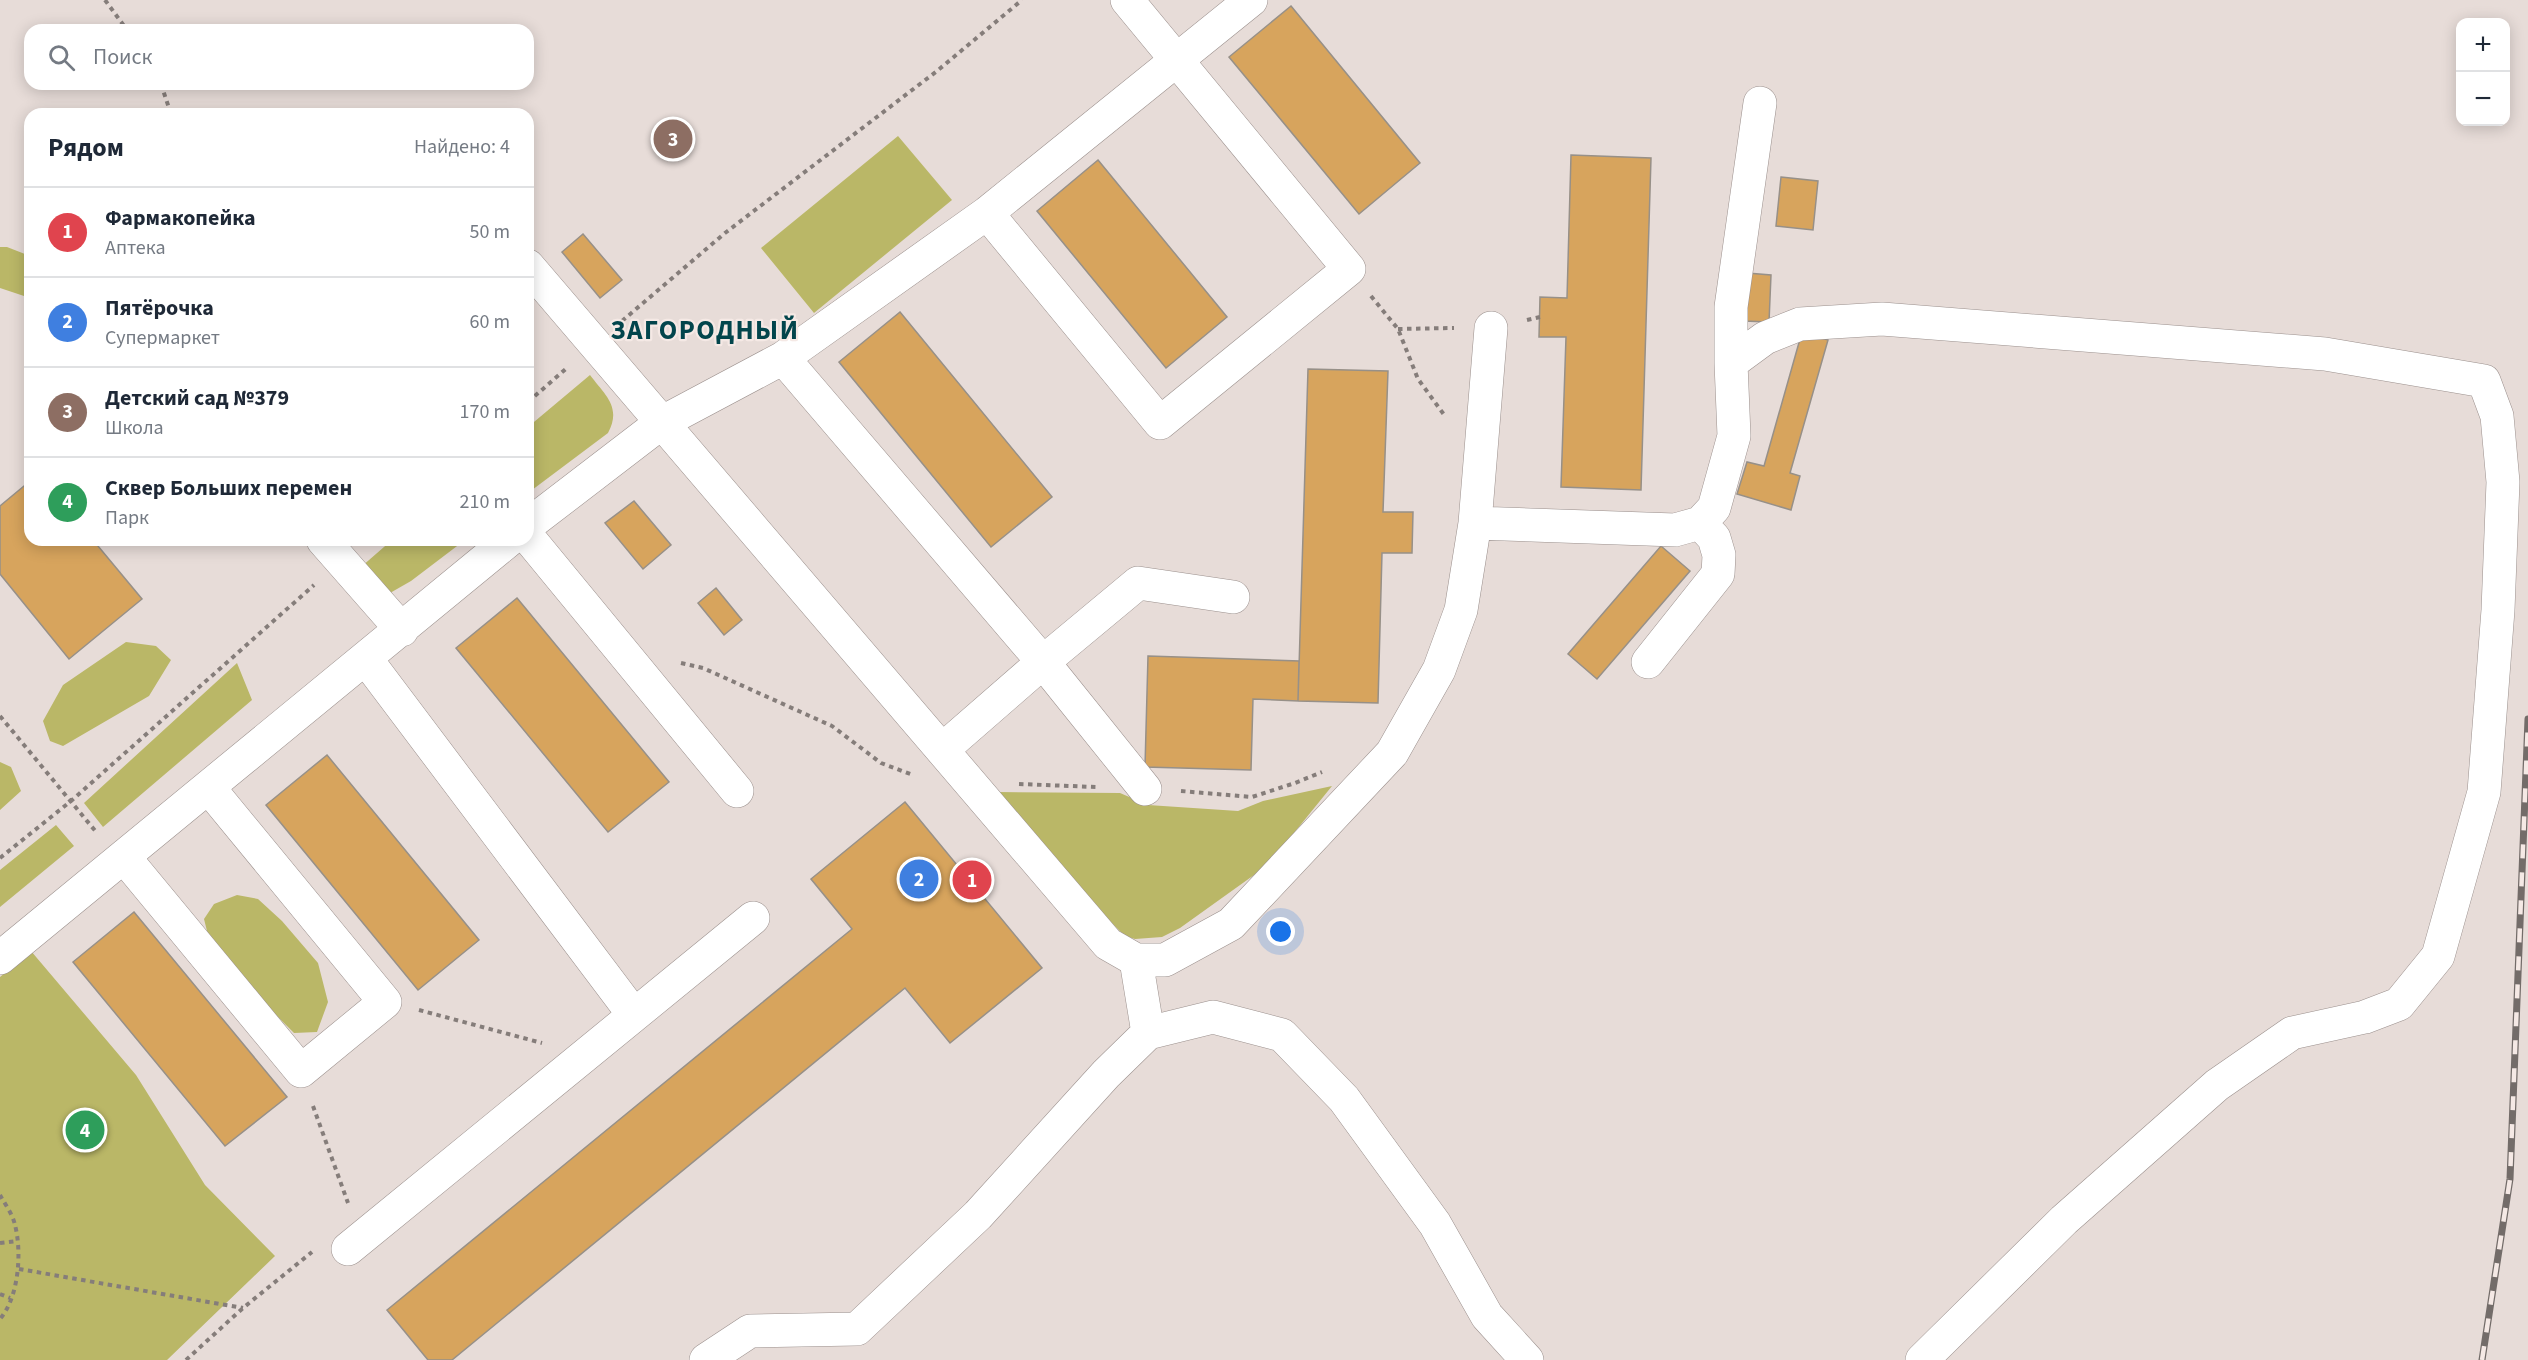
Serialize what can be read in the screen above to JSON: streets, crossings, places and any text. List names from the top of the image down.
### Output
{
  "districts": ["ЗАГОРОДНЫЙ"],
  "page": {
    "map_buttons": ["+", "−"],
    "search": "Поиск",
    "heading": ["Рядом", "Найдено: 4"],
    "pins": [
      "3",
      "2",
      "1",
      "4"
    ],
    "list": [
      {
        "mark": "1",
        "name": "Фармакопейка",
        "note": "Аптека",
        "value": "50 m"
      },
      {
        "mark": "2",
        "name": "Пятёрочка",
        "note": "Супермаркет",
        "value": "60 m"
      },
      {
        "mark": "3",
        "name": "Детский сад №379",
        "note": "Школа",
        "value": "170 m"
      },
      {
        "mark": "4",
        "name": "Сквер Больших перемен",
        "note": "Парк",
        "value": "210 m"
      }
    ]
  }
}
